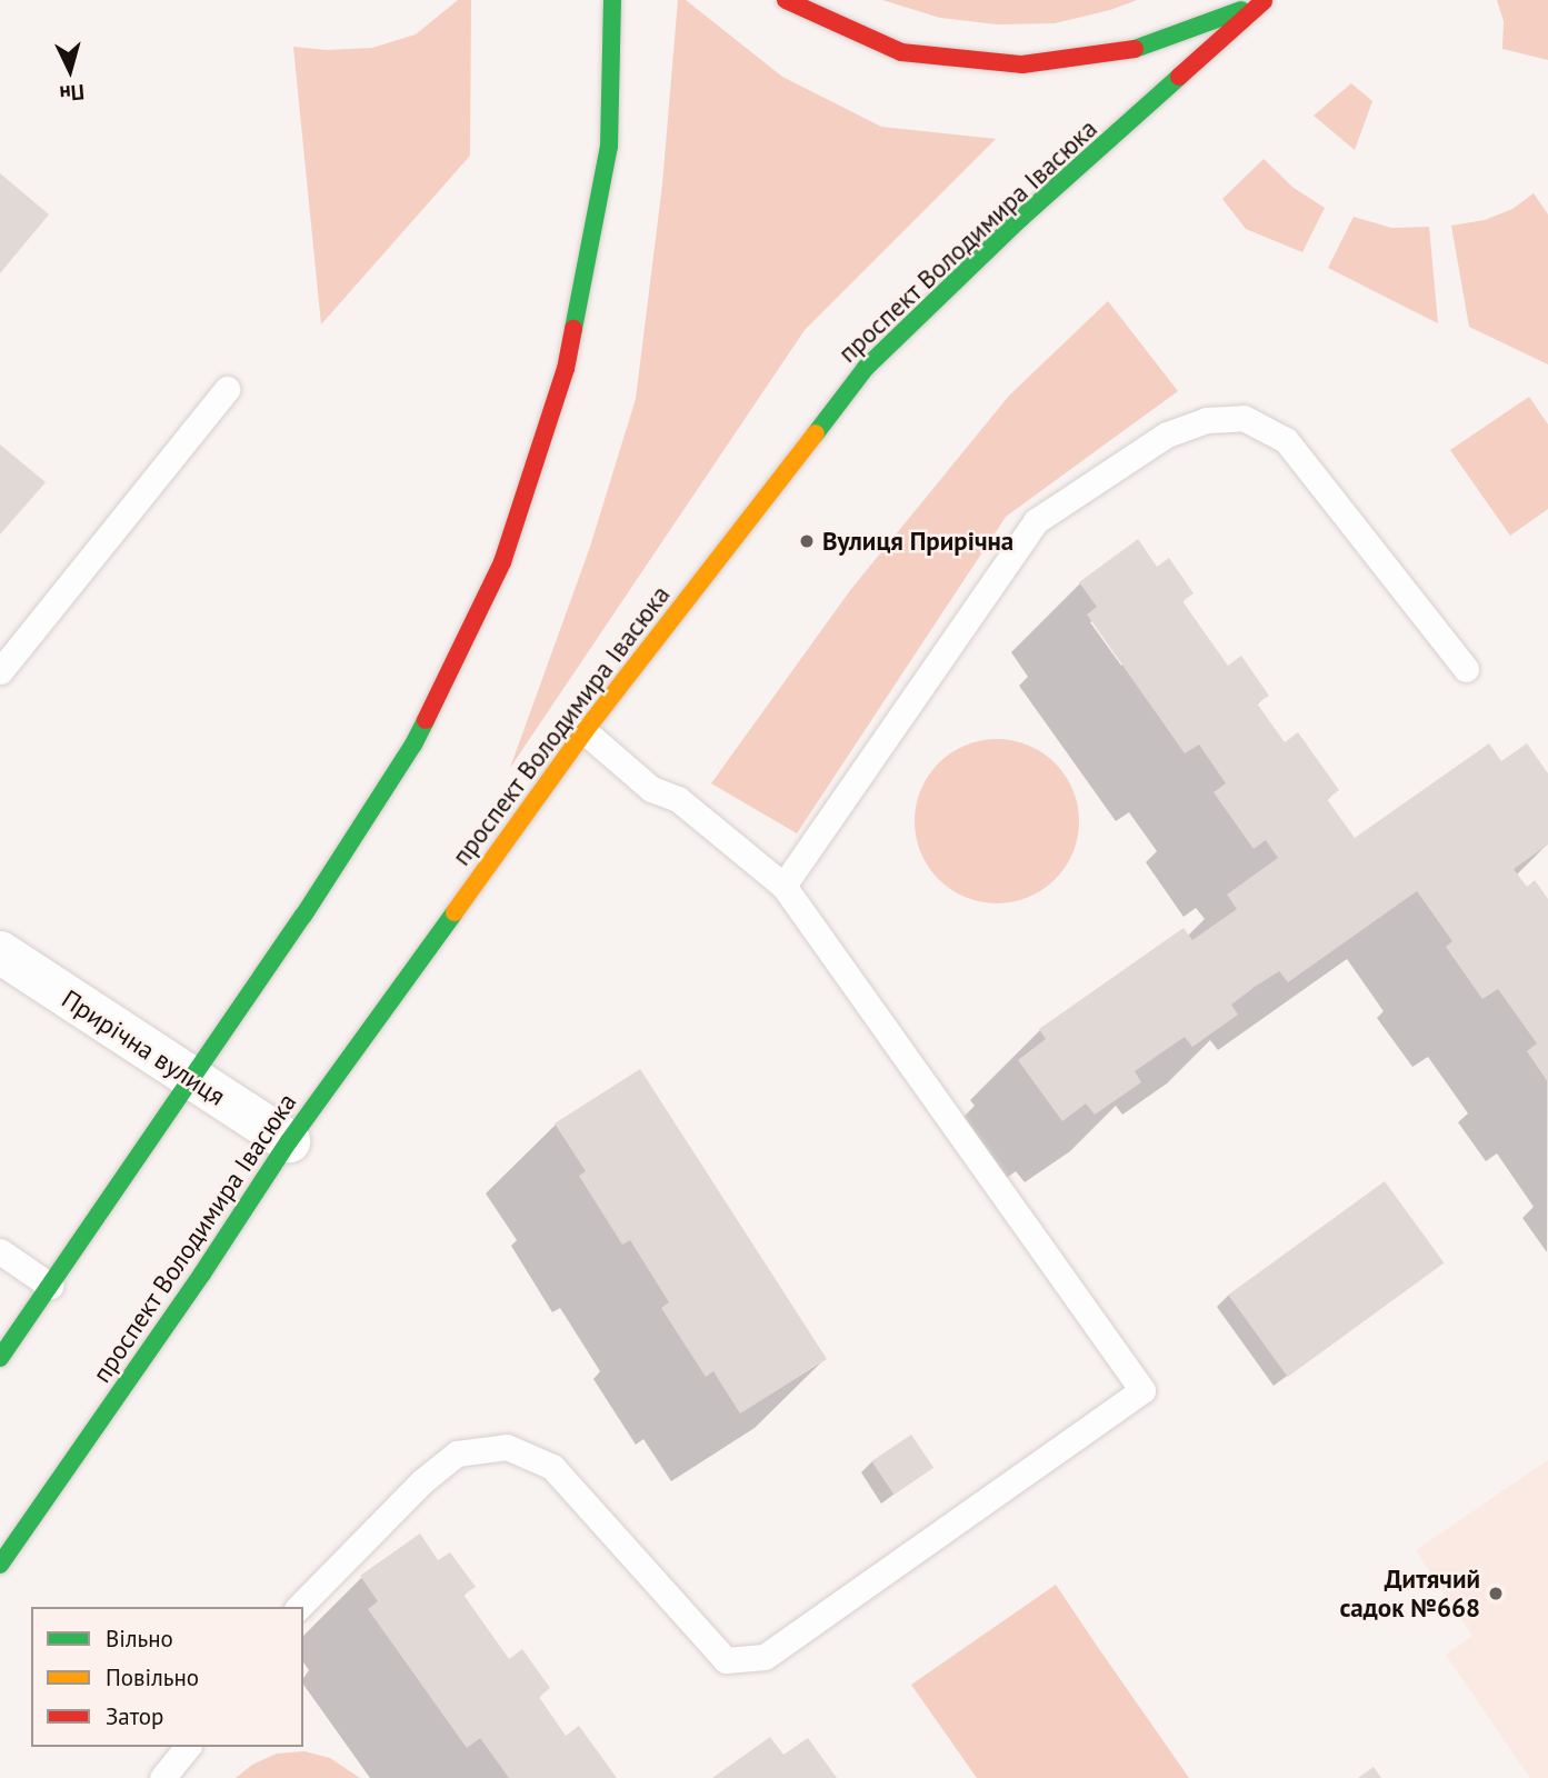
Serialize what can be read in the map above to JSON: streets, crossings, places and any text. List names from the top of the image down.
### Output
{
  "streets": {
    "main road": ["проспект Володимира Івасюка"],
    "street": ["Прирічна вулиця"]
  },
  "crossings": [
    ["проспект Володимира Івасюка", "Прирічна вулиця"]
  ],
  "places": ["Вулиця Прирічна", "Дитячий садок №668"],
  "legend": ["Вільно", "Повільно", "Затор"],
  "north": "bottom"
}
